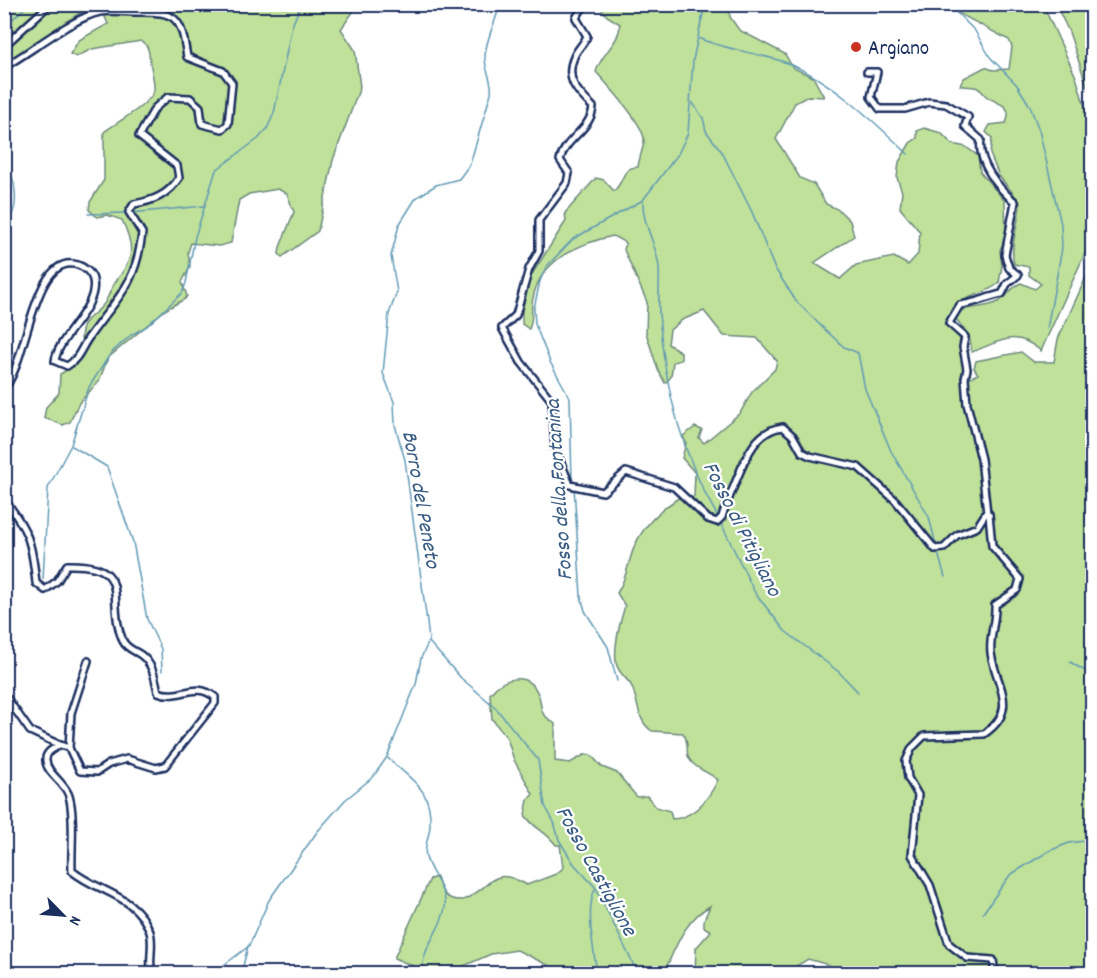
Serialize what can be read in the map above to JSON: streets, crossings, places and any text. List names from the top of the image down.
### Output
{
  "water": [
    "Fosso della Fontanina",
    "Borro del Peneto",
    "Fosso di Pitigliano",
    "Fosso Castiglione"
  ],
  "places": ["Argiano"],
  "north": "bottom right"
}
